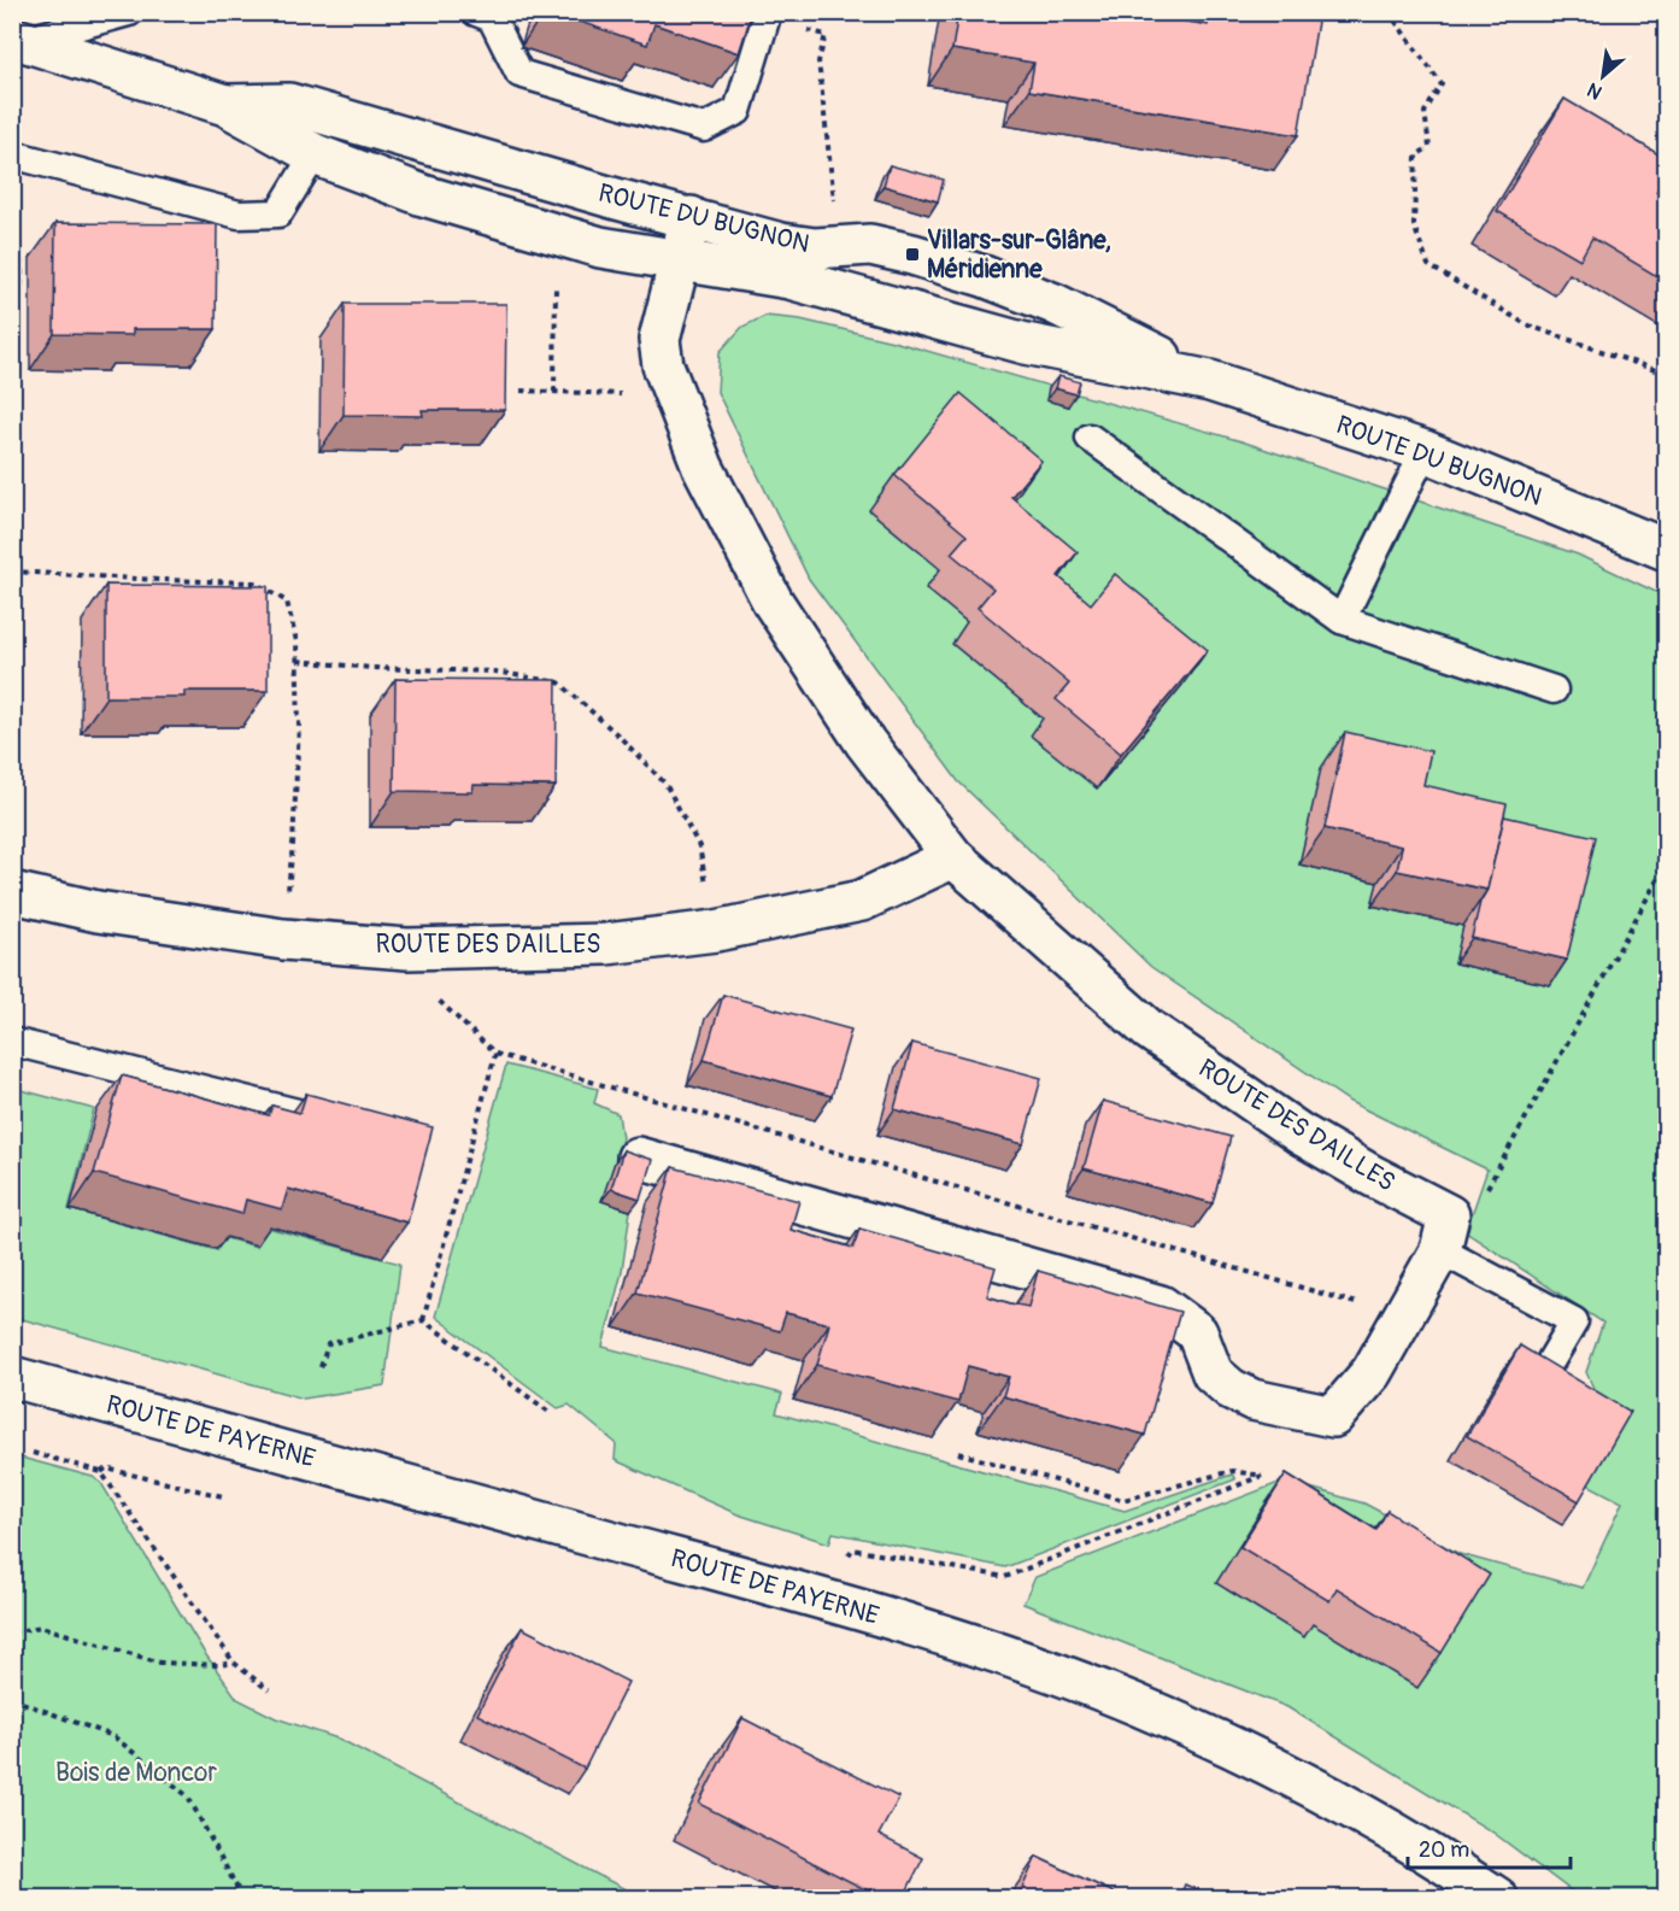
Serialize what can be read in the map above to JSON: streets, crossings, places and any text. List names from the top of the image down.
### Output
{
  "streets": {
    "street": ["ROUTE DU BUGNON", "ROUTE DES DAILLES", "ROUTE DE PAYERNE"]
  },
  "crossings": [
    ["ROUTE DU BUGNON", "ROUTE DES DAILLES"]
  ],
  "parks": ["Bois de Moncor"],
  "places": {
    "transit": ["Villars-sur-Glâne, Méridienne"]
  },
  "scale_bar": "20 m",
  "north": "bottom left"
}
